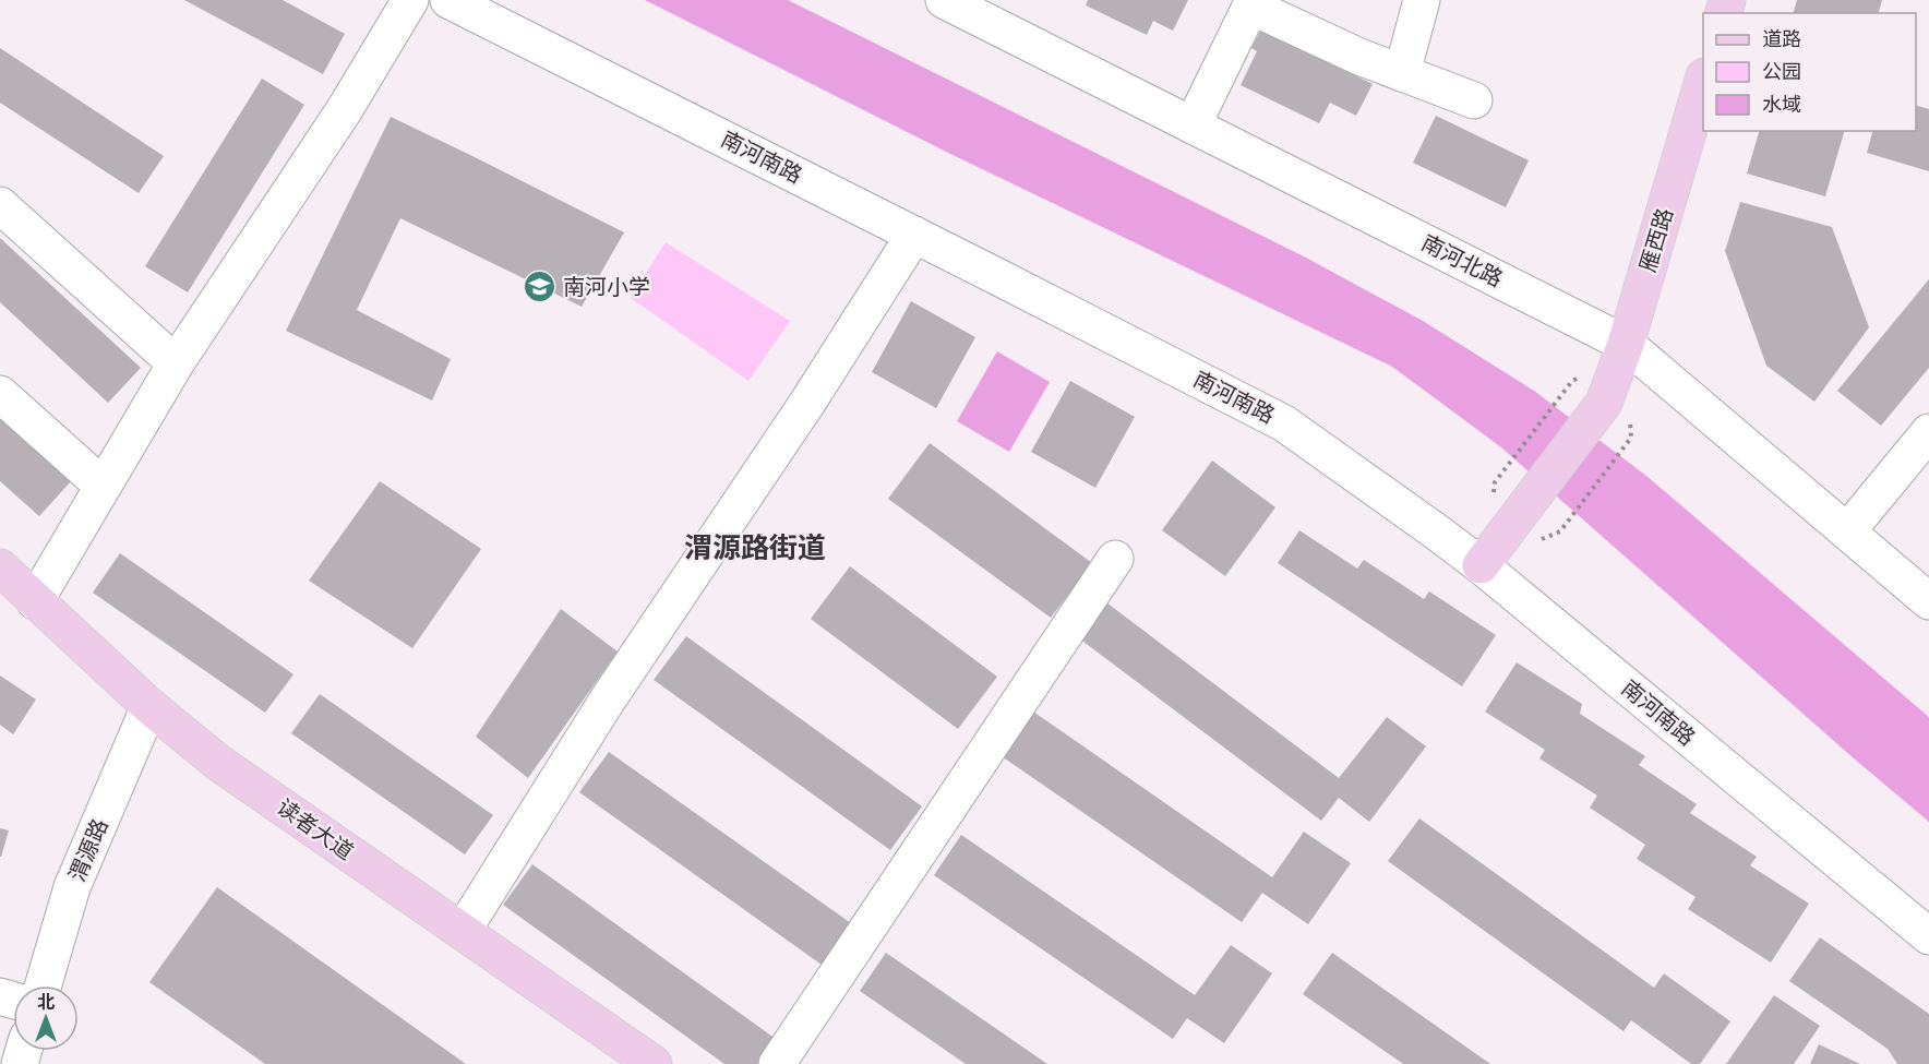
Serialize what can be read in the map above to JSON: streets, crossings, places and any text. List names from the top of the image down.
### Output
{
  "streets": {
    "main road": ["雁西路", "读者大道"],
    "street": ["南河南路", "南河北路", "渭源路"]
  },
  "crossings": [
    ["南河南路", "雁西路"],
    ["雁西路", "南河北路"],
    ["读者大道", "渭源路"]
  ],
  "districts": ["渭源路街道"],
  "places": {
    "school or university": ["南河小学"]
  },
  "legend": ["道路", "公园", "水域"],
  "north": "top"
}
